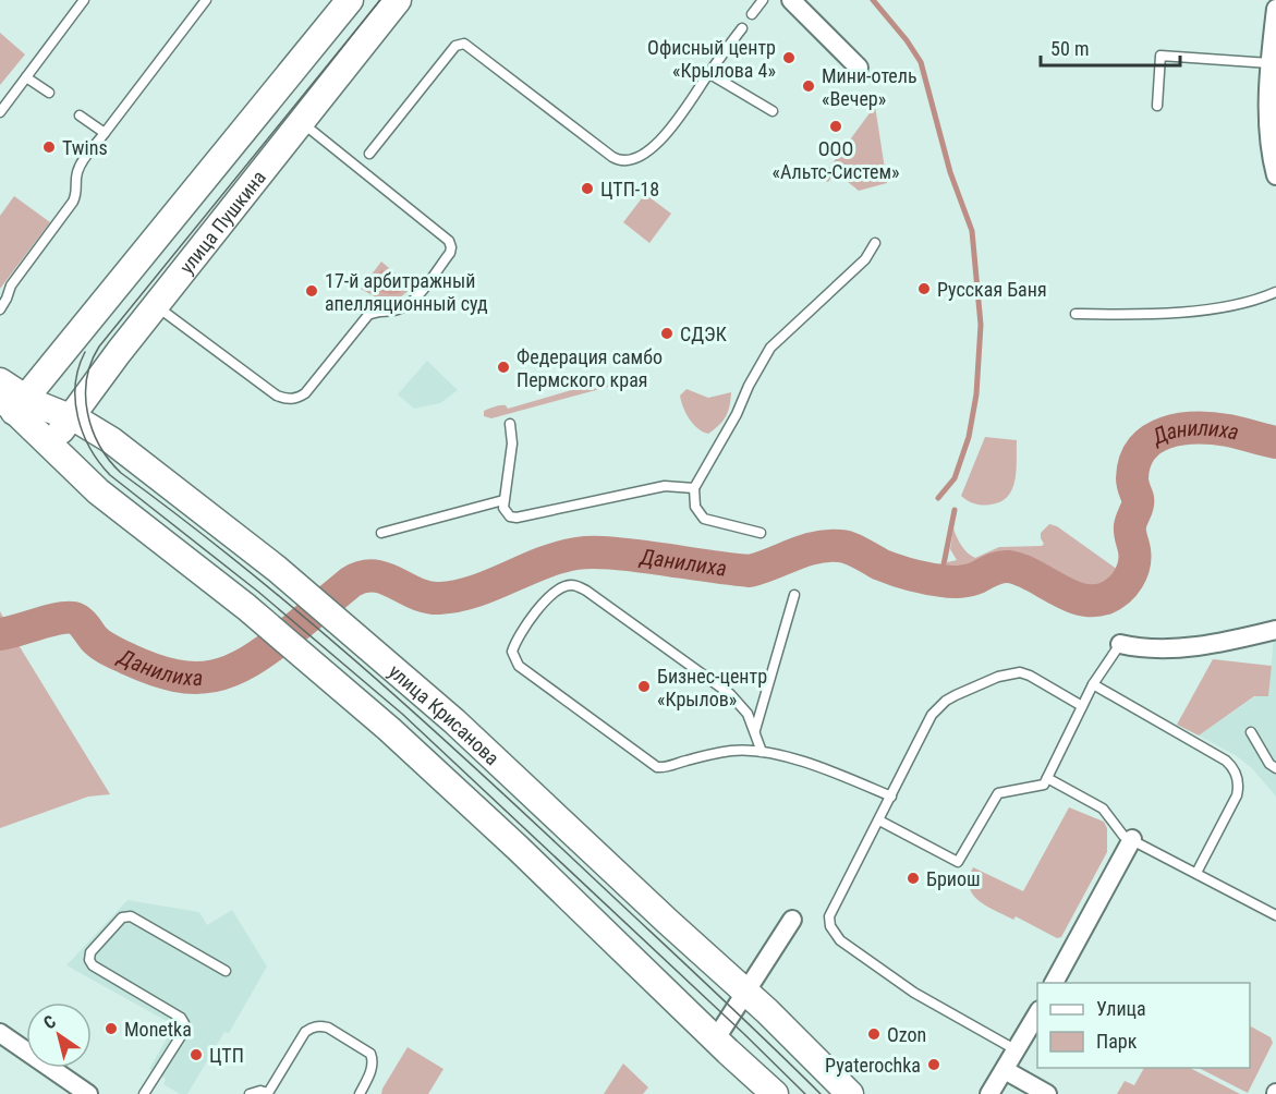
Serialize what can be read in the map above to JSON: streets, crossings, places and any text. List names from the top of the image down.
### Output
{
  "streets": {
    "main road": ["улица Пушкина", "улица Крисанова"]
  },
  "crossings": [
    ["улица Пушкина", "улица Крисанова"]
  ],
  "water": ["Данилиха"],
  "places": [
    "Офисный центр «Крылова 4»",
    "Мини-отель «Вечер»",
    "ООО «Альтс-Систем»",
    "Twins",
    "ЦТП-18",
    "Русская Баня",
    "17-й арбитражный апелляционный суд",
    "СДЭК",
    "Федерация самбо Пермского края",
    "Бизнес-центр «Крылов»",
    "Бриош",
    "Monetka",
    "Ozon",
    "ЦТП",
    "Pyaterochka"
  ],
  "legend": ["Улица", "Парк"],
  "scale_bar": "50 m",
  "north": "top left"
}
